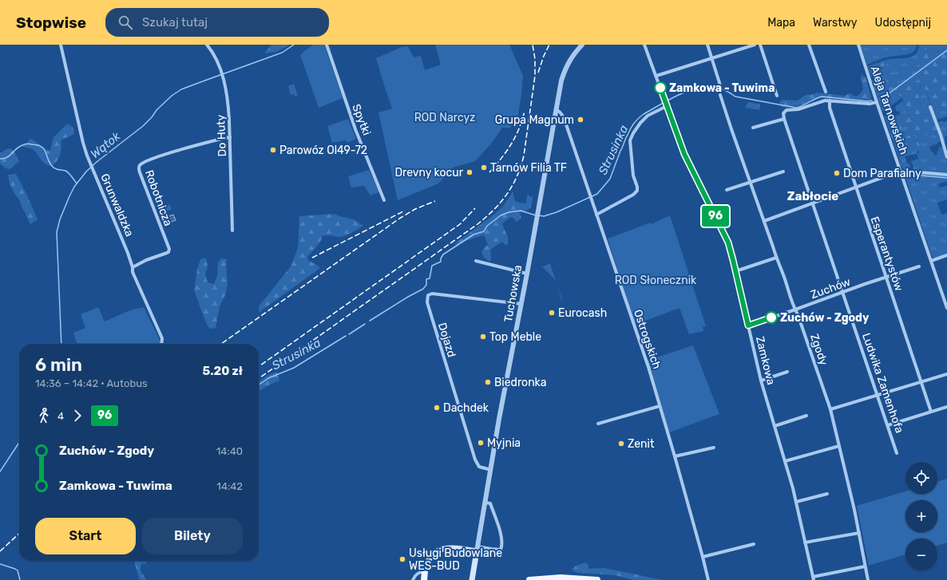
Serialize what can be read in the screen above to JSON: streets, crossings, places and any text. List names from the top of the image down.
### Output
{
  "streets": {
    "main road": ["Tuchowska"],
    "street": [
      "Aleja Tarnowskich",
      "Spytki",
      "Do Huty",
      "Robotnicza",
      "Grunwaldzka",
      "Esperantystów",
      "Zuchów",
      "Ostrogskich",
      "Dojazd",
      "Zgody",
      "Zamkowa",
      "Ludwika Zamenhofa"
    ]
  },
  "crossings": [
    ["Do Huty", "Robotnicza"],
    ["Robotnicza", "Grunwaldzka"],
    ["Esperantystów", "Zuchów"],
    ["Zuchów", "Zgody"],
    ["Zuchów", "Zamkowa"],
    ["Zuchów", "Ludwika Zamenhofa"],
    ["Tuchowska", "Ostrogskich"],
    ["Tuchowska", "Dojazd"]
  ],
  "districts": ["Zabłocie"],
  "water": ["Wątok", "Strusinka"],
  "parks": ["ROD Narcyz", "ROD Słonecznik"],
  "places": [
    "Zamkowa - Tuwima",
    "Grupa Magnum",
    "Parowóz Ol49-72",
    "Tarnów Filia TF",
    "Drevny kocur",
    "Dom Parafialny",
    "Eurocash",
    "Zuchów - Zgody",
    "Top Meble",
    "Biedronka",
    "Dachdek",
    "Myjnia",
    "Zenit",
    "Usługi Budowlane WES-BUD"
  ],
  "lines": ["bus line 96"],
  "page": {
    "header": "Stopwise",
    "search": "Szukaj tutaj",
    "nav": ["Mapa", "Warstwy", "Udostępnij"],
    "on_map": "96",
    "heading": ["6 min", "14:36 – 14:42 · Autobus", "5.20 zł"],
    "legs": ["4", "96"],
    "list": [
      {
        "name": "Zuchów - Zgody",
        "value": "14:40"
      },
      {
        "name": "Zamkowa - Tuwima",
        "value": "14:42"
      }
    ],
    "map_buttons": ["+", "−"],
    "buttons": ["Start", "Bilety"]
  }
}
